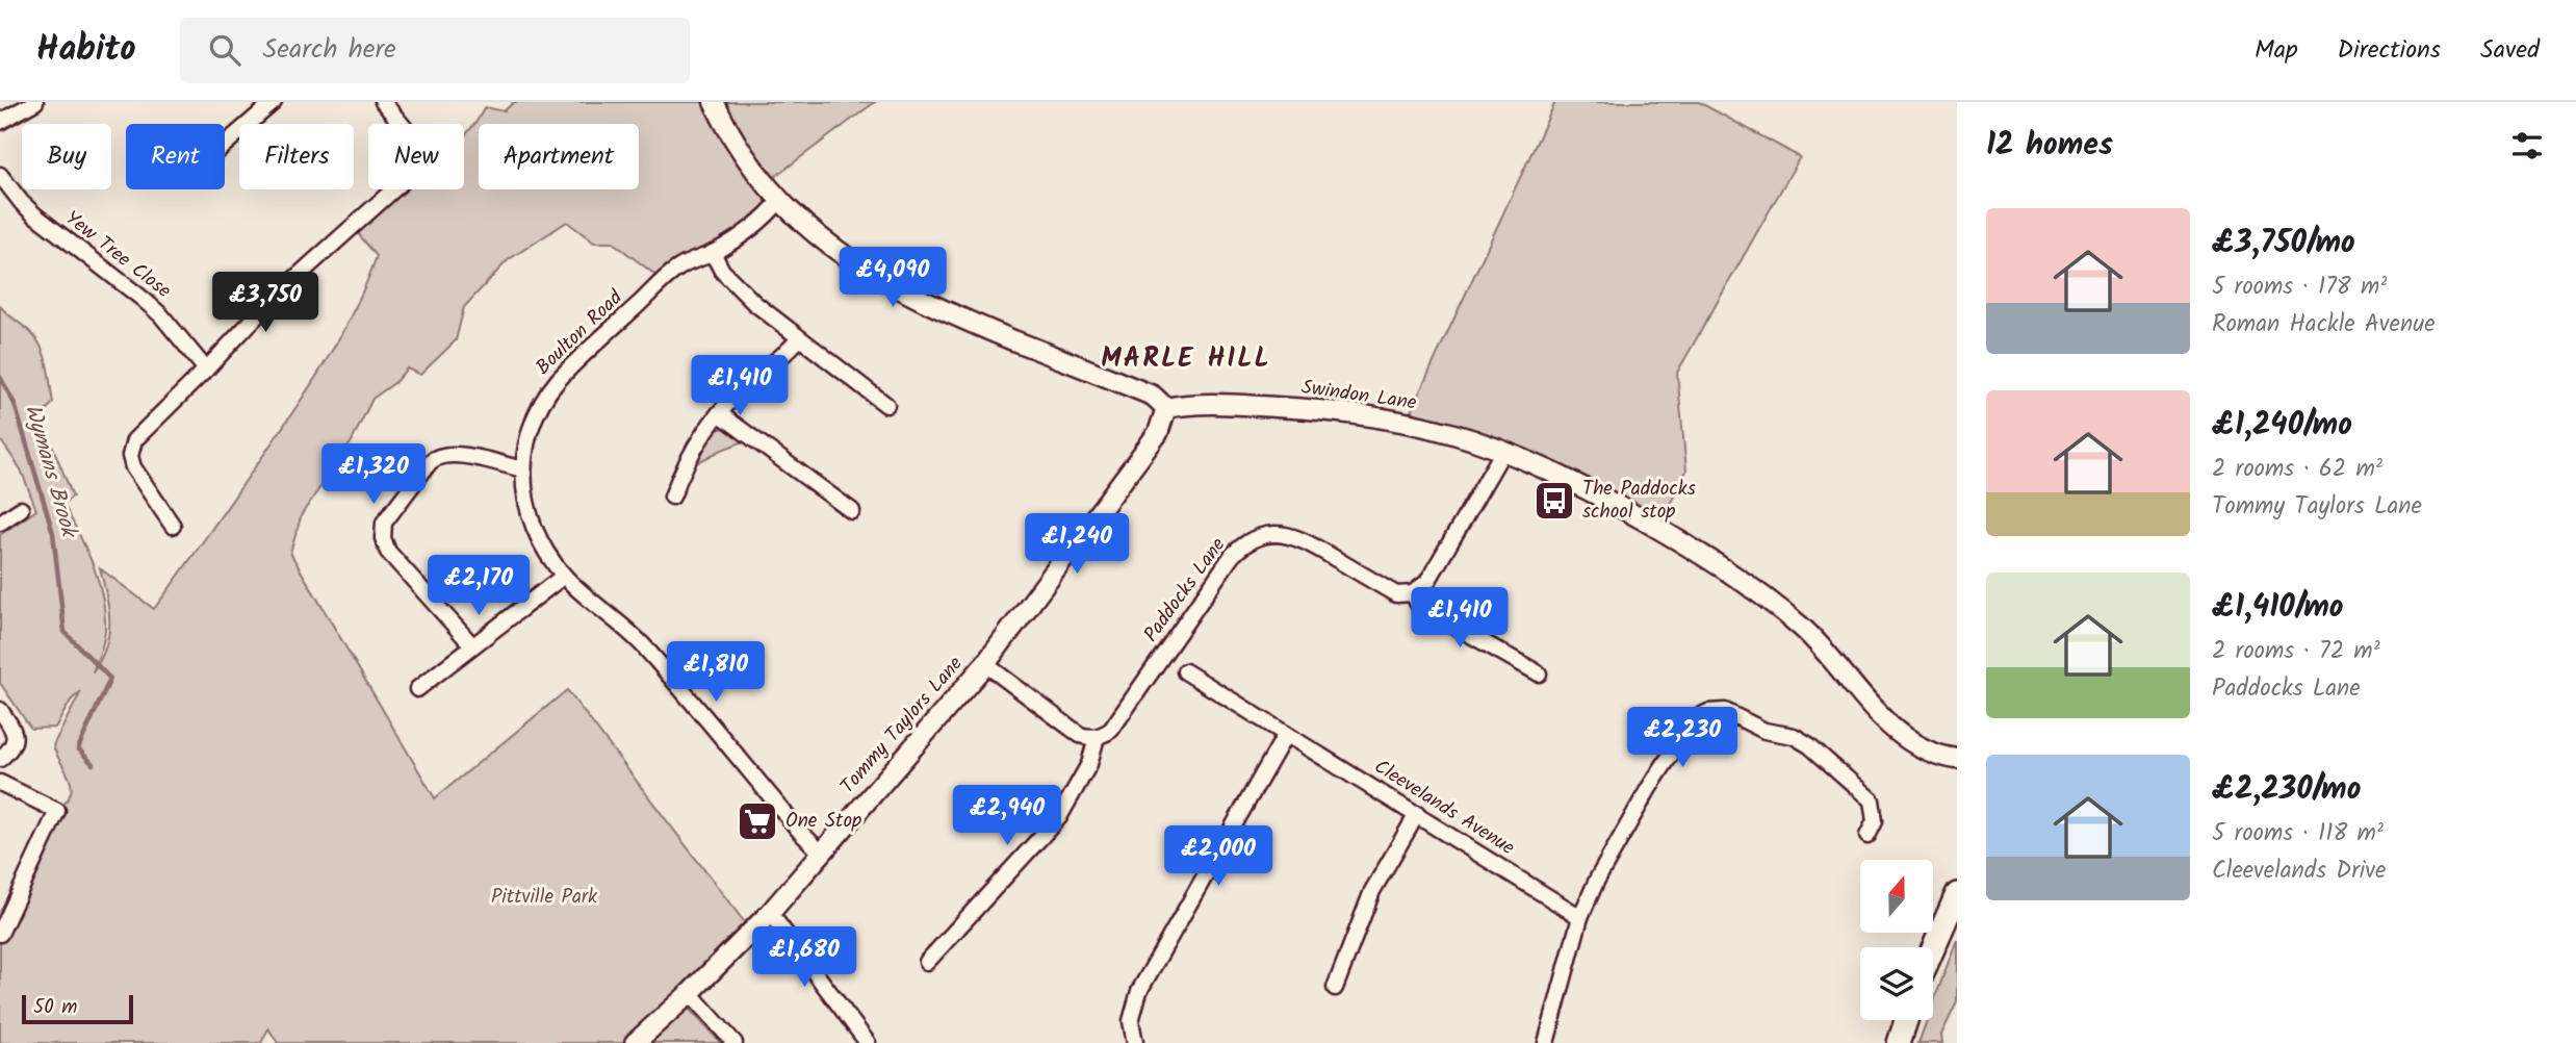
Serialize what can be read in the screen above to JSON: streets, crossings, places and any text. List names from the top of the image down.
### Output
{
  "streets": {
    "street": [
      "Yew Tree Close",
      "Boulton Road",
      "Swindon Lane",
      "Paddocks Lane",
      "Tommy Taylors Lane",
      "Cleevelands Avenue"
    ]
  },
  "crossings": [
    ["Boulton Road", "Tommy Taylors Lane"],
    ["Swindon Lane", "Tommy Taylors Lane"]
  ],
  "districts": ["MARLE HILL"],
  "water": ["Wymans Brook"],
  "parks": ["Pittville Park"],
  "places": {
    "bus stop": ["The Paddocks school stop"],
    "supermarket": ["One Stop"]
  },
  "scale_bar": "50 m",
  "north": "top",
  "page": {
    "header": "Habito",
    "search": "Search here",
    "nav": ["Map", "Directions", "Saved"],
    "heading": "12 homes",
    "chip": [
      "Buy",
      "Rent",
      "Filters",
      "New",
      "Apartment"
    ],
    "list": [
      {
        "name": "£3,750/mo",
        "note": "5 rooms · 178 m² · Roman Hackle Avenue"
      },
      {
        "name": "£1,240/mo",
        "note": "2 rooms · 62 m² · Tommy Taylors Lane"
      },
      {
        "name": "£1,410/mo",
        "note": "2 rooms · 72 m² · Paddocks Lane"
      },
      {
        "name": "£2,230/mo",
        "note": "5 rooms · 118 m² · Cleevelands Drive"
      }
    ],
    "price": [
      "£4,090",
      "£3,750",
      "£1,410",
      "£1,320",
      "£1,240",
      "£2,170",
      "£1,410",
      "£1,810",
      "£2,230",
      "£2,940",
      "£2,000",
      "£1,680"
    ],
    "scale": "50 m"
  }
}
